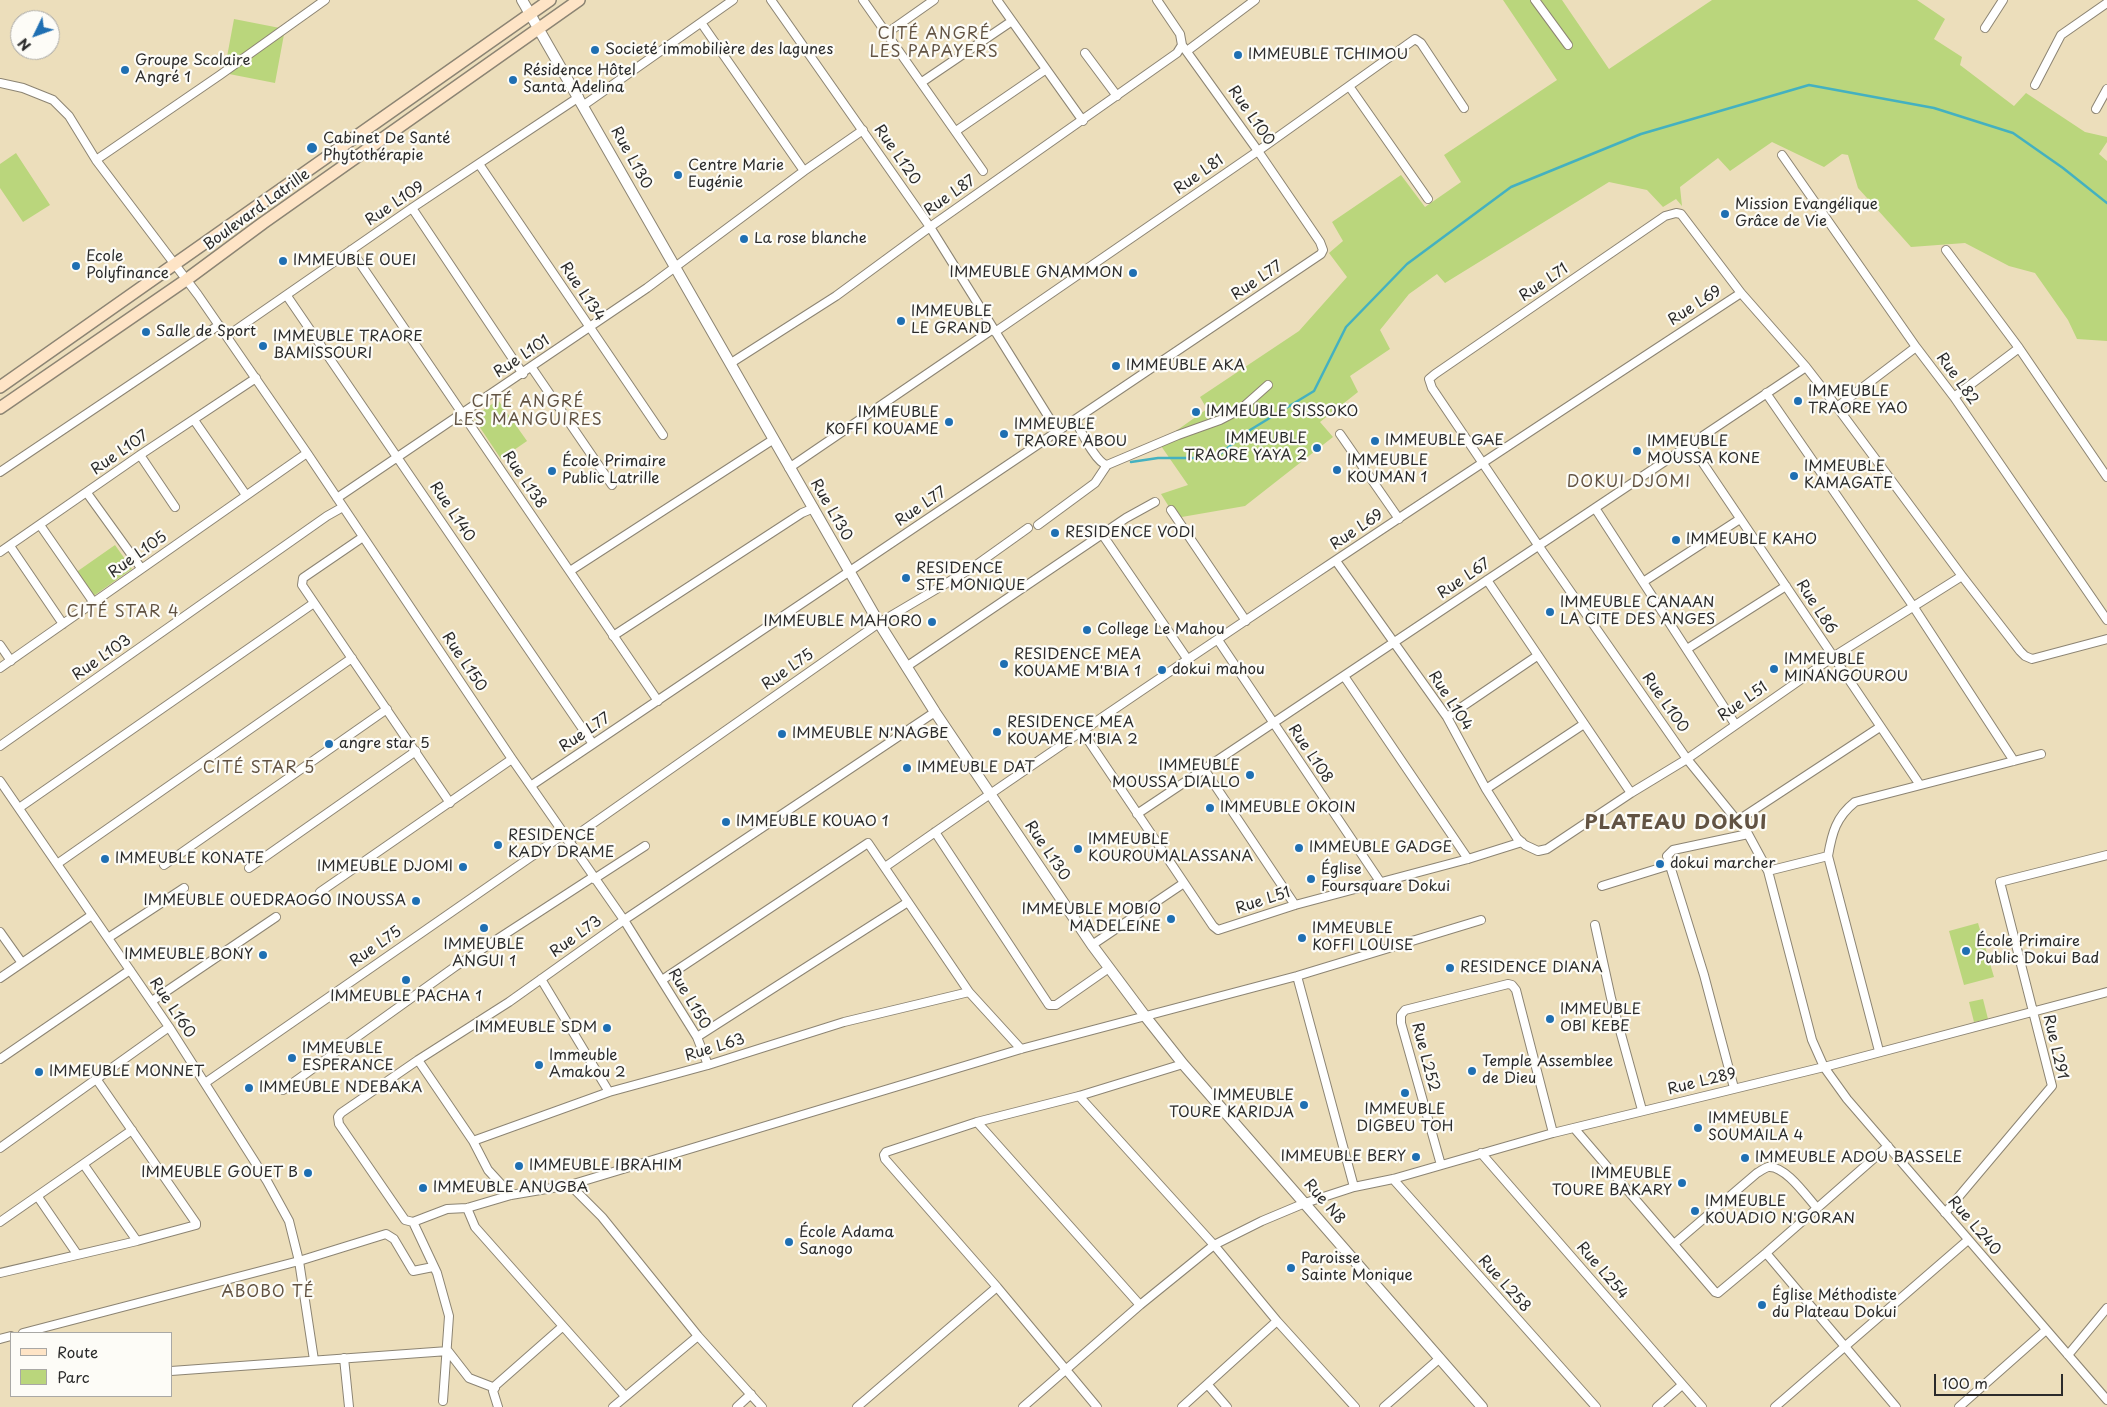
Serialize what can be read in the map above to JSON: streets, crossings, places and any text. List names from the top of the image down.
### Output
{
  "streets": {
    "main road": ["Boulevard Latrille"],
    "street": [
      "Rue L100",
      "Rue L120",
      "Rue L130",
      "Rue L81",
      "Rue L87",
      "Rue L109",
      "Rue L77",
      "Rue L71",
      "Rue L134",
      "Rue L69",
      "Rue L101",
      "Rue L82",
      "Rue L107",
      "Rue L138",
      "Rue L140",
      "Rue L105",
      "Rue L67",
      "Rue L86",
      "Rue L103",
      "Rue L150",
      "Rue L75",
      "Rue L104",
      "Rue L51",
      "Rue L108",
      "Rue L73",
      "Rue L160",
      "Rue L291",
      "Rue L63",
      "Rue L252",
      "Rue L289",
      "Rue N8",
      "Rue L240",
      "Rue L254",
      "Rue L258"
    ]
  },
  "crossings": [
    ["Rue L100", "Rue L81"],
    ["Rue L100", "Rue L87"],
    ["Rue L100", "Rue L77"],
    ["Rue L100", "Rue L71"],
    ["Rue L100", "Rue L69"],
    ["Rue L100", "Rue L67"],
    ["Rue L100", "Rue L51"],
    ["Rue L100", "Rue L289"],
    ["Rue L100", "Rue L240"],
    ["Rue L120", "Rue L81"],
    ["Rue L120", "Rue L87"],
    ["Rue L120", "Rue L77"],
    ["Rue L120", "Rue L101"],
    ["Rue L130", "Rue L81"],
    ["Rue L130", "Rue L87"],
    ["Rue L130", "Rue L109"],
    ["Rue L130", "Boulevard Latrille"],
    ["Rue L130", "Rue L77"],
    ["Rue L130", "Rue L69"],
    ["Rue L130", "Rue L101"],
    ["Rue L130", "Rue L75"],
    ["Rue L130", "Rue L73"],
    ["Rue L130", "Rue N8"],
    ["Rue L109", "Rue L134"],
    ["Rue L109", "Rue L138"],
    ["Rue L109", "Rue L140"],
    ["Rue L109", "Rue L150"],
    ["Boulevard Latrille", "Rue L150"],
    ["Rue L77", "Rue L138"],
    ["Rue L77", "Rue L140"],
    ["Rue L77", "Rue L150"],
    ["Rue L71", "Rue L69"],
    ["Rue L134", "Rue L101"],
    ["Rue L69", "Rue L104"],
    ["Rue L69", "Rue L108"],
    ["Rue L101", "Rue L138"],
    ["Rue L101", "Rue L140"],
    ["Rue L101", "Rue L150"],
    ["Rue L107", "Rue L150"],
    ["Rue L105", "Rue L150"],
    ["Rue L67", "Rue L86"],
    ["Rue L67", "Rue L104"],
    ["Rue L67", "Rue L108"],
    ["Rue L86", "Rue L51"],
    ["Rue L103", "Rue L150"],
    ["Rue L150", "Rue L75"],
    ["Rue L150", "Rue L73"],
    ["Rue L150", "Rue L63"],
    ["Rue L75", "Rue L160"],
    ["Rue L104", "Rue L51"],
    ["Rue L51", "Rue L108"],
    ["Rue L291", "Rue L289"],
    ["Rue L291", "Rue L240"],
    ["Rue L252", "Rue L289"],
    ["Rue L289", "Rue N8"],
    ["Rue L289", "Rue L240"],
    ["Rue L289", "Rue L254"],
    ["Rue L289", "Rue L258"]
  ],
  "districts": [
    "CITÉ ANGRÉ LES PAPAYERS",
    "CITÉ ANGRÉ LES MANGUIRES",
    "DOKUI DJOMI",
    "CITÉ STAR 4",
    "CITÉ STAR 5",
    "PLATEAU DOKUI",
    "ABOBO TÉ"
  ],
  "places": [
    "Societé immobilière des lagunes",
    "IMMEUBLE TCHIMOU",
    "Groupe Scolaire Angré 1",
    "Résidence Hôtel Santa Adelina",
    "Cabinet De Santé Phytothérapie",
    "Centre Marie Eugénie",
    "Mission Evangélique Grâce de Vie",
    "La rose blanche",
    "IMMEUBLE OUEI",
    "Ecole Polyfinance",
    "IMMEUBLE GNAMMON",
    "IMMEUBLE LE GRAND",
    "Salle de Sport",
    "IMMEUBLE TRAORE BAMISSOURI",
    "IMMEUBLE AKA",
    "IMMEUBLE TRAORE YAO",
    "IMMEUBLE SISSOKO",
    "IMMEUBLE KOFFI KOUAME",
    "IMMEUBLE TRAORE ABOU",
    "IMMEUBLE GAE",
    "IMMEUBLE TRAORE YAYA 2",
    "IMMEUBLE MOUSSA KONE",
    "IMMEUBLE KOUMAN 1",
    "École Primaire Public Latrille",
    "IMMEUBLE KAMAGATE",
    "RESIDENCE VODI",
    "IMMEUBLE KAHO",
    "RESIDENCE STE MONIQUE",
    "IMMEUBLE CANAAN LA CITE DES ANGES",
    "IMMEUBLE MAHORO",
    "College Le Mahou",
    "RESIDENCE MEA KOUAME M'BIA 1",
    "IMMEUBLE MINANGOUROU",
    "dokui mahou",
    "RESIDENCE MEA KOUAME M'BIA 2",
    "IMMEUBLE N'NAGBE",
    "angre star 5",
    "IMMEUBLE DAT",
    "IMMEUBLE MOUSSA DIALLO",
    "IMMEUBLE OKOIN",
    "IMMEUBLE KOUAO 1",
    "RESIDENCE KADY DRAME",
    "IMMEUBLE GADGE",
    "IMMEUBLE KOUROUMALASSANA",
    "IMMEUBLE KONATE",
    "dokui marcher",
    "IMMEUBLE DJOMI",
    "Église Foursquare Dokui",
    "IMMEUBLE OUEDRAOGO INOUSSA",
    "IMMEUBLE MOBIO MADELEINE",
    "IMMEUBLE ANGUI 1",
    "IMMEUBLE KOFFI LOUISE",
    "École Primaire Public Dokui Bad",
    "IMMEUBLE BONY",
    "RESIDENCE DIANA",
    "IMMEUBLE PACHA 1",
    "IMMEUBLE OBI KEBE",
    "IMMEUBLE SDM",
    "IMMEUBLE ESPERANCE",
    "Immeuble Amakou 2",
    "Temple Assemblee de Dieu",
    "IMMEUBLE MONNET",
    "IMMEUBLE NDEBAKA",
    "IMMEUBLE DIGBEU TOH",
    "IMMEUBLE TOURE KARIDJA",
    "IMMEUBLE SOUMAILA 4",
    "IMMEUBLE BERY",
    "IMMEUBLE ADOU BASSELE",
    "IMMEUBLE IBRAHIM",
    "IMMEUBLE GOUET B",
    "IMMEUBLE TOURE BAKARY",
    "IMMEUBLE ANUGBA",
    "IMMEUBLE KOUADIO N'GORAN",
    "École Adama Sanogo",
    "Paroisse Sainte Monique",
    "Église Méthodiste du Plateau Dokui"
  ],
  "legend": ["Route", "Parc"],
  "scale_bar": "100 m",
  "north": "bottom left"
}
